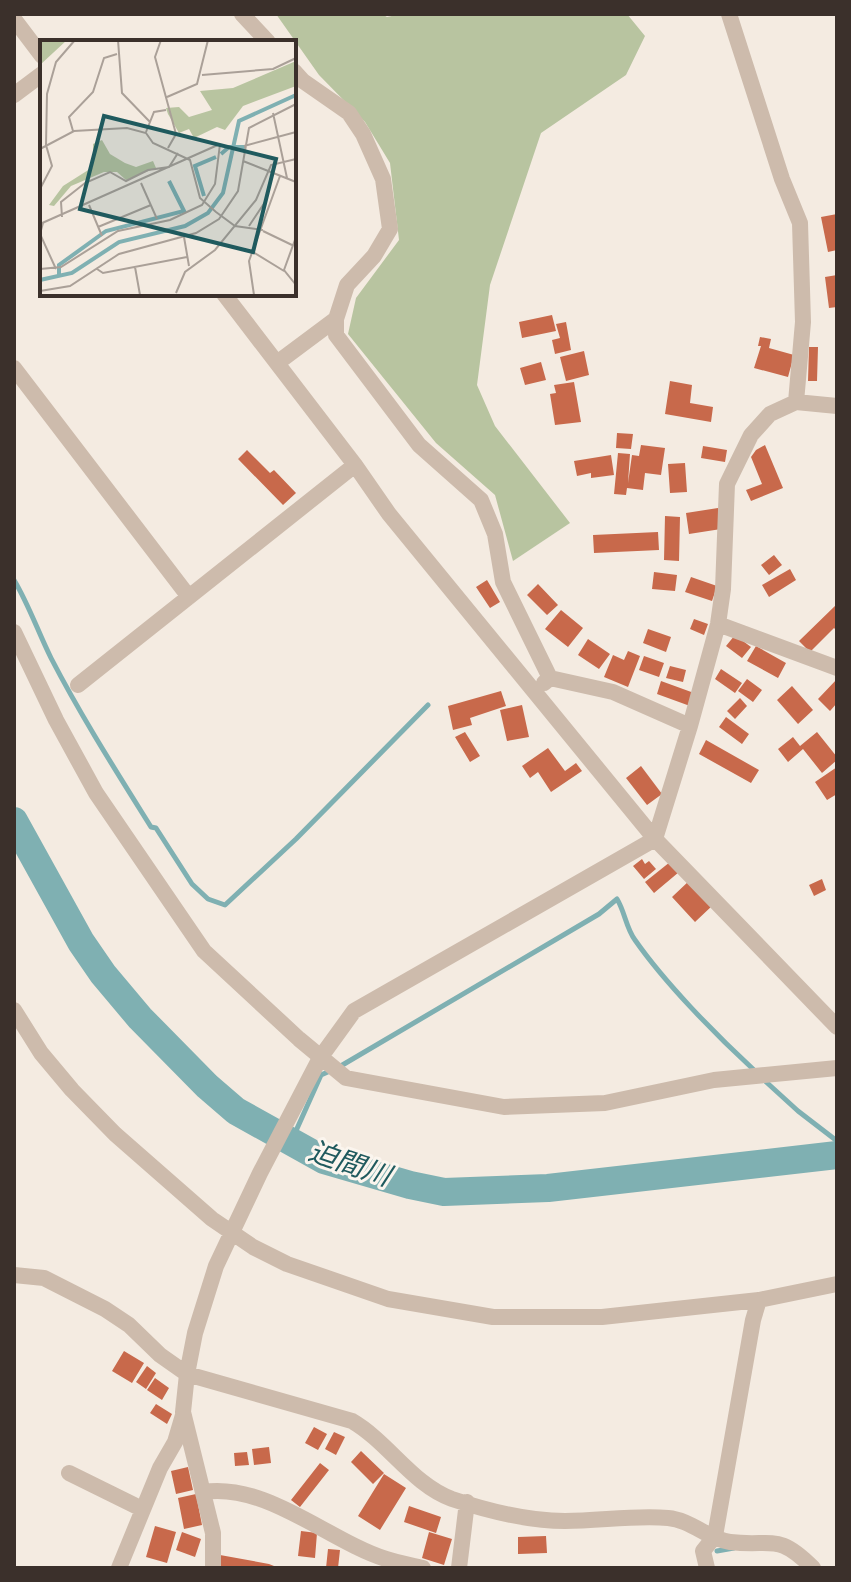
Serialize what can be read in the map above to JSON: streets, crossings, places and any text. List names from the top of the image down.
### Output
{
  "water": ["迫間川"]
}
